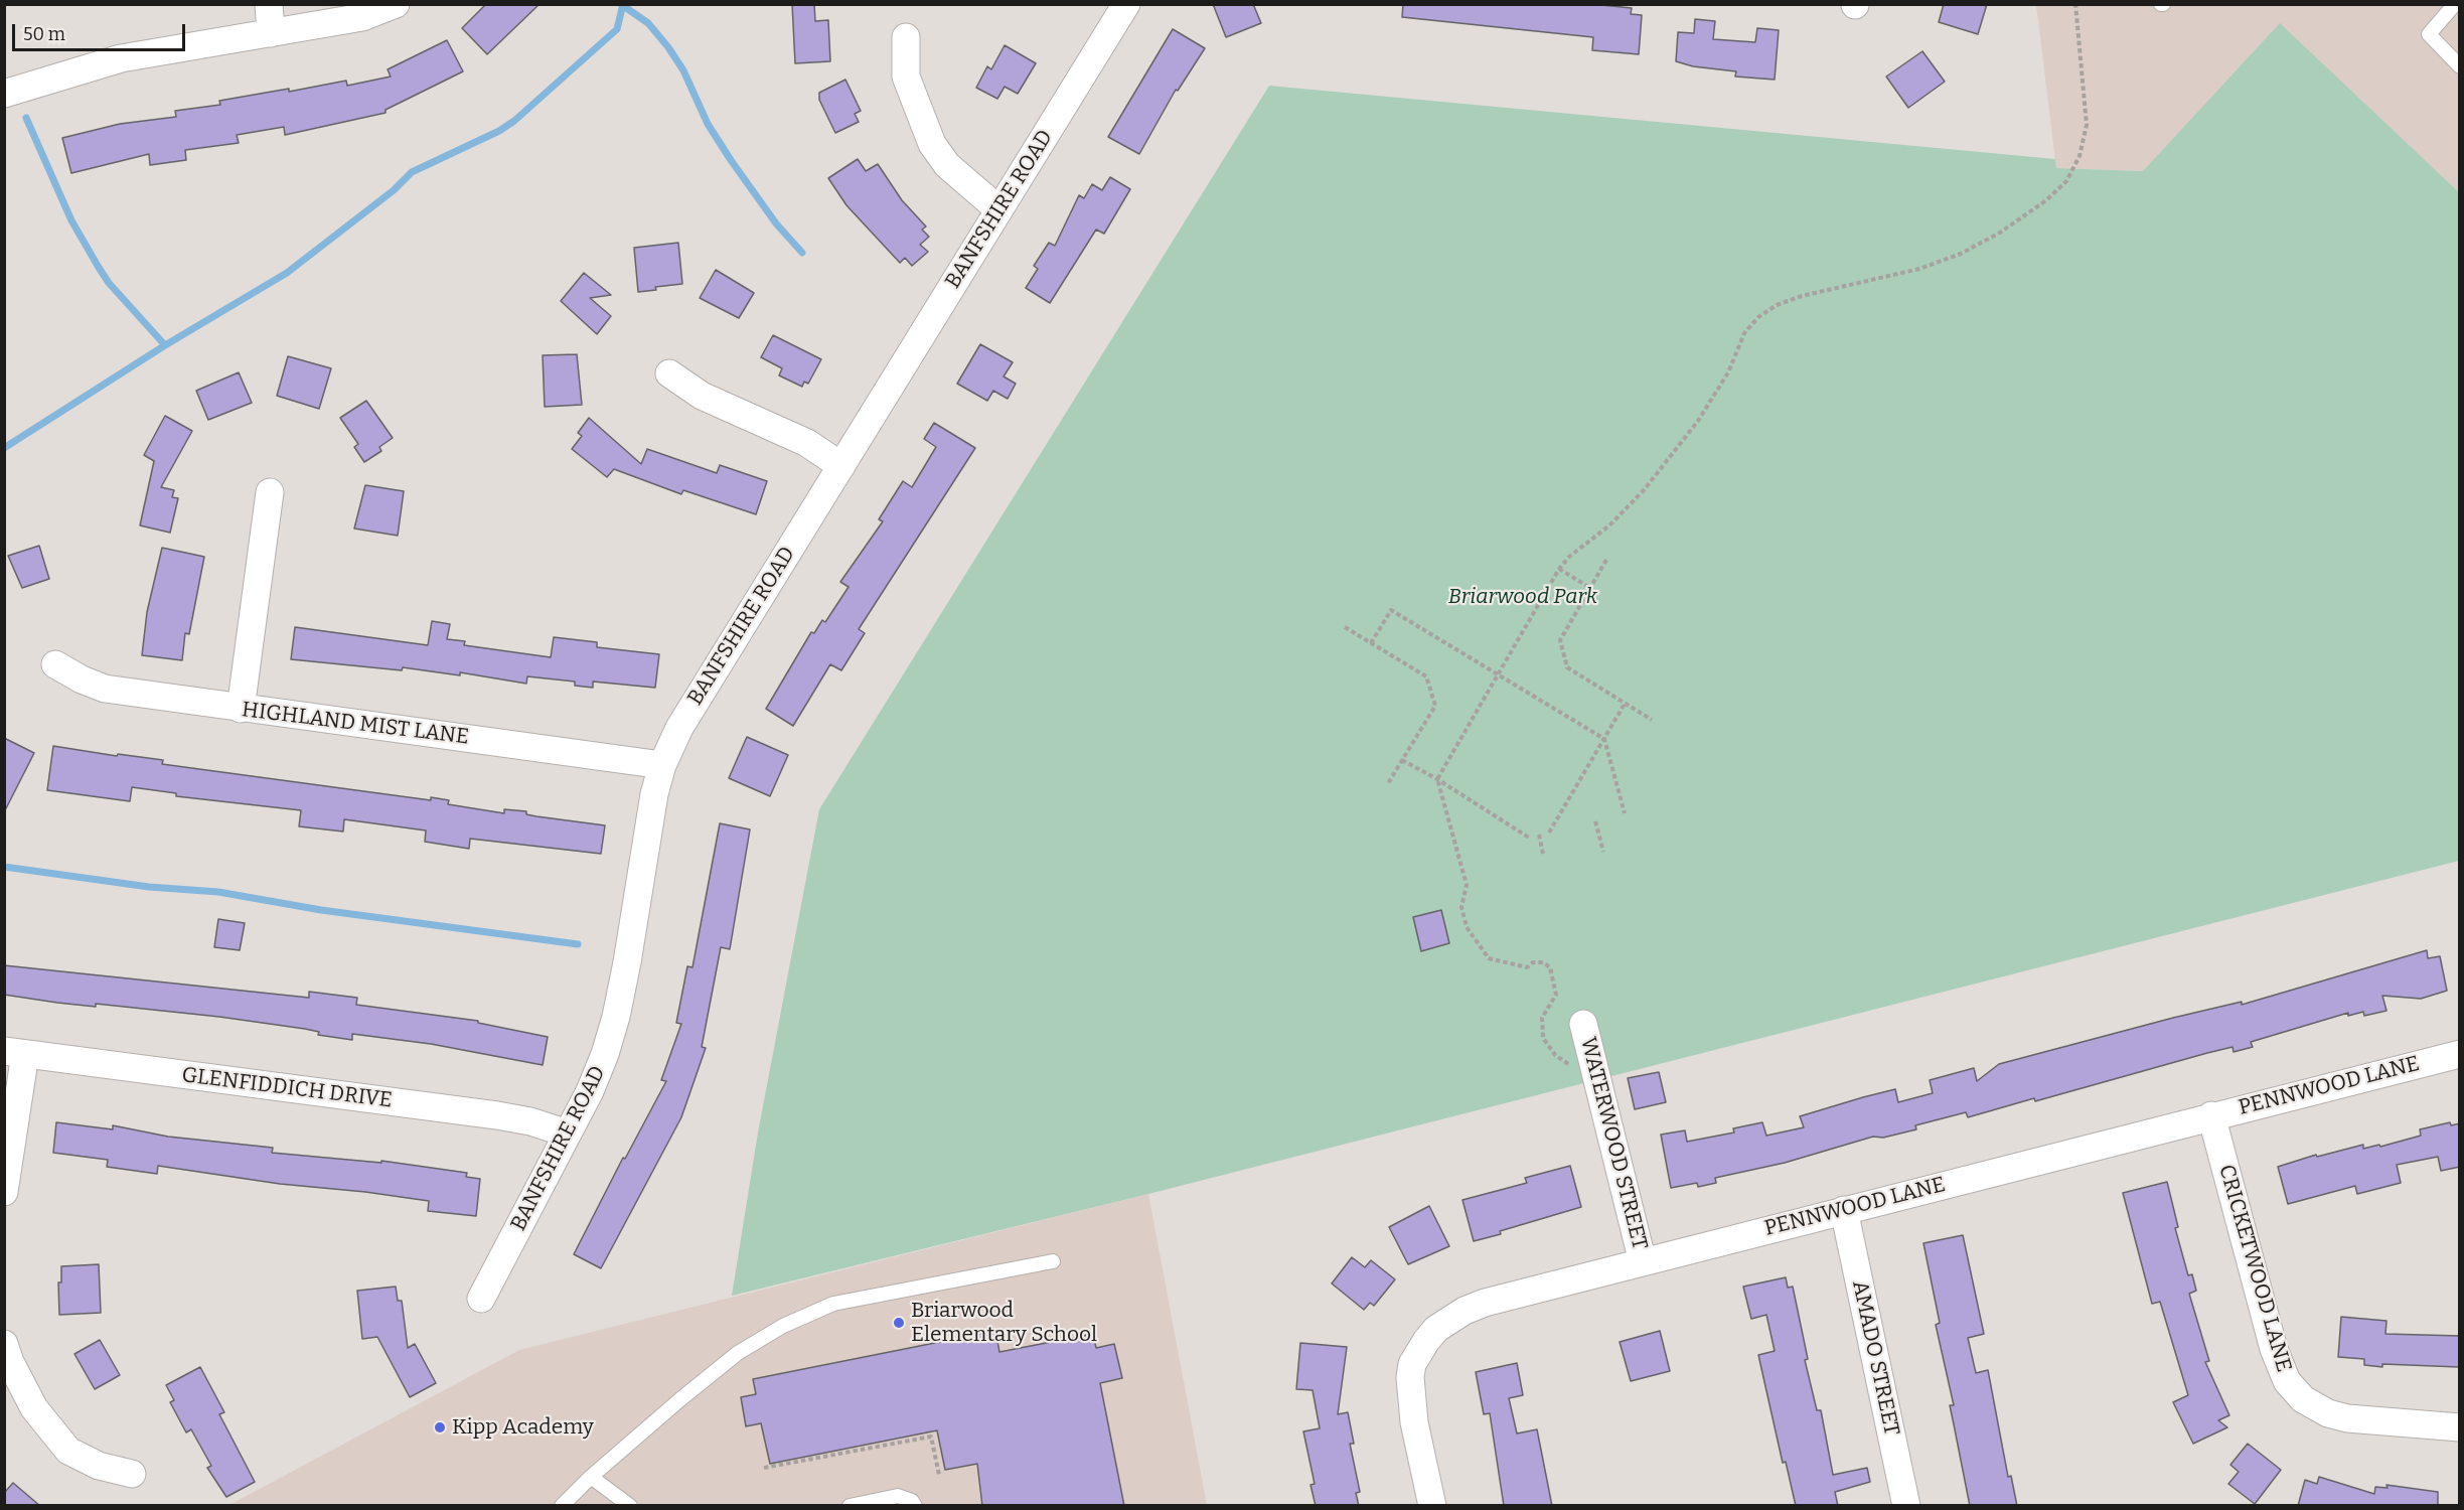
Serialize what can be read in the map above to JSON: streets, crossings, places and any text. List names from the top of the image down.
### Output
{
  "streets": {
    "street": [
      "BANFSHIRE ROAD",
      "HIGHLAND MIST LANE",
      "PENNWOOD LANE",
      "GLENFIDDICH DRIVE",
      "WATERWOOD STREET",
      "CRICKETWOOD LANE",
      "AMADO STREET"
    ]
  },
  "crossings": [
    ["BANFSHIRE ROAD", "HIGHLAND MIST LANE"],
    ["BANFSHIRE ROAD", "GLENFIDDICH DRIVE"],
    ["PENNWOOD LANE", "WATERWOOD STREET"],
    ["PENNWOOD LANE", "CRICKETWOOD LANE"],
    ["PENNWOOD LANE", "AMADO STREET"]
  ],
  "parks": ["Briarwood Park"],
  "places": ["Briarwood Elementary School", "Kipp Academy"],
  "scale_bar": "50 m"
}
